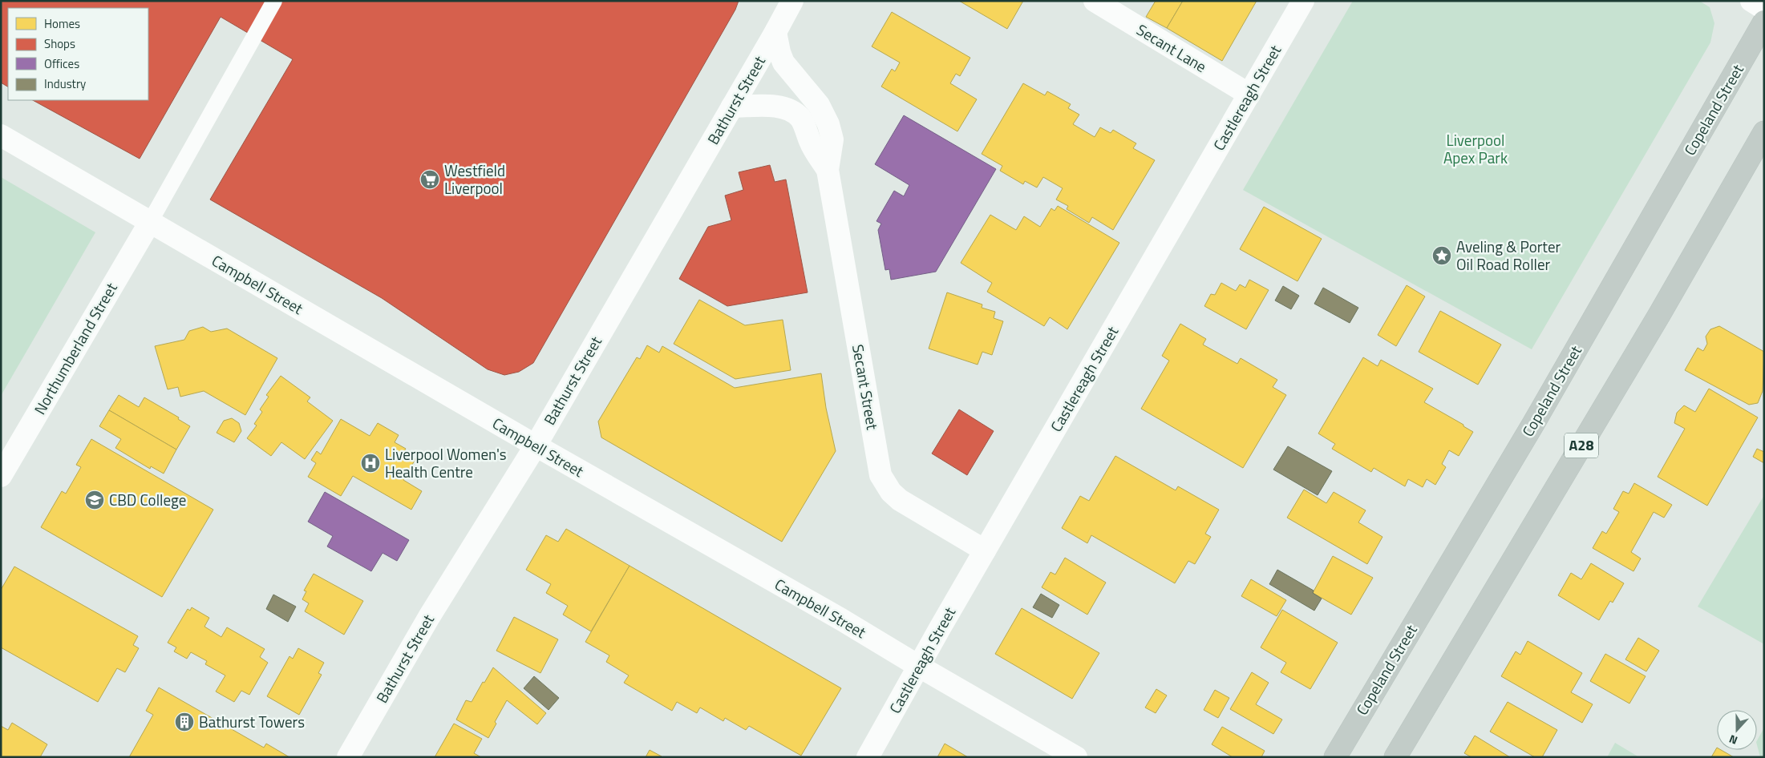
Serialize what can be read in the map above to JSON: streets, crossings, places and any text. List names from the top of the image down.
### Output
{
  "streets": {
    "highway": ["Copeland Street", "A28"],
    "street": [
      "Secant Lane",
      "Castlereagh Street",
      "Bathurst Street",
      "Campbell Street",
      "Northumberland Street",
      "Secant Street"
    ]
  },
  "crossings": [
    ["Secant Lane", "Castlereagh Street"],
    ["Castlereagh Street", "Campbell Street"],
    ["Castlereagh Street", "Secant Street"],
    ["Bathurst Street", "Campbell Street"],
    ["Bathurst Street", "Secant Street"],
    ["Campbell Street", "Northumberland Street"]
  ],
  "parks": ["Liverpool Apex Park"],
  "places": {
    "supermarket": ["Westfield Liverpool"],
    "place": ["Aveling & Porter Oil Road Roller"],
    "hospital": ["Liverpool Women's Health Centre"],
    "school or university": ["CBD College"],
    "building": ["Bathurst Towers"]
  },
  "legend": [
    "Homes",
    "Shops",
    "Offices",
    "Industry"
  ],
  "north": "bottom"
}
